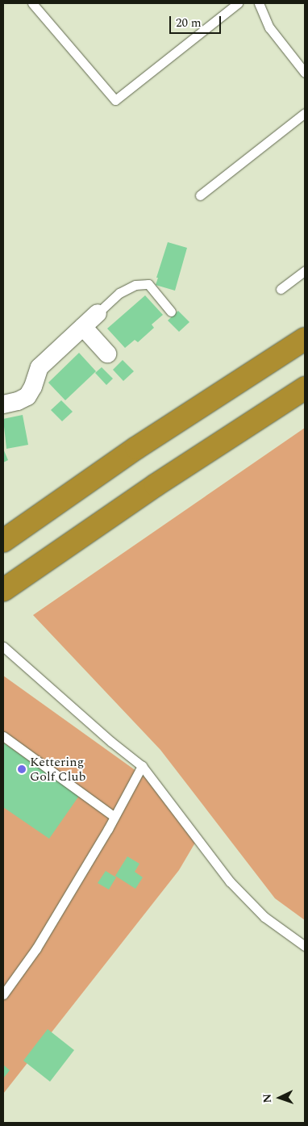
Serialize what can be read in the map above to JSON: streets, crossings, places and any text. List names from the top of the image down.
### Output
{
  "places": ["Kettering Golf Club"],
  "scale_bar": "20 m",
  "north": "left"
}
